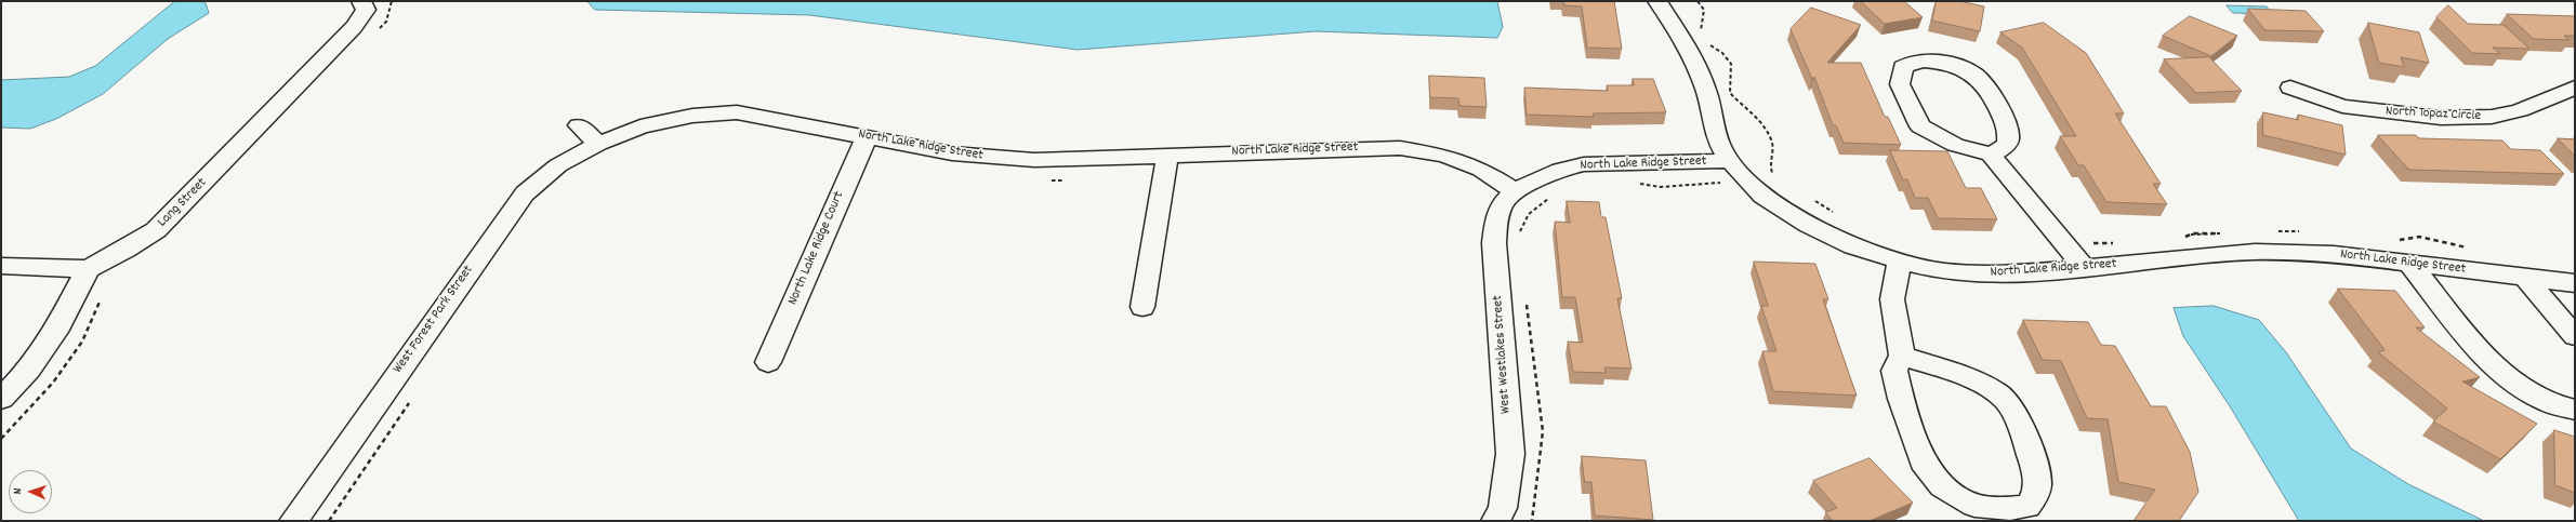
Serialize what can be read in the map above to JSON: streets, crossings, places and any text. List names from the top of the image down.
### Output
{
  "streets": {
    "street": [
      "North Topaz Circle",
      "North Lake Ridge Street",
      "Lang Street",
      "North Lake Ridge Court",
      "West Forest Park Street",
      "West Westlakes Street"
    ]
  },
  "crossings": [
    ["North Lake Ridge Street", "North Lake Ridge Court"],
    ["North Lake Ridge Street", "West Forest Park Street"],
    ["North Lake Ridge Street", "West Westlakes Street"]
  ],
  "north": "left"
}
